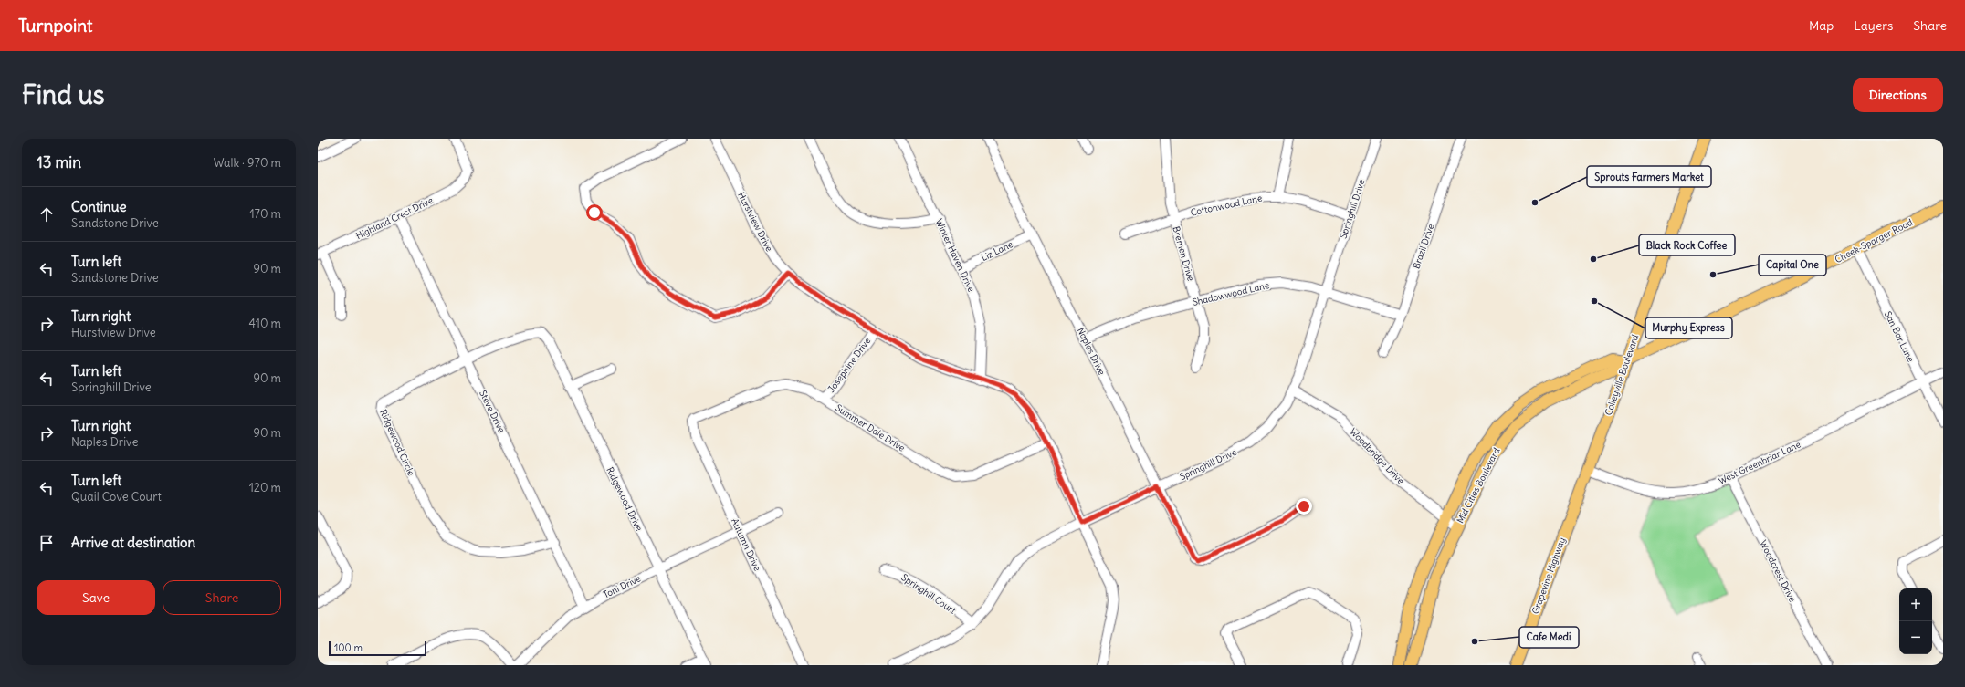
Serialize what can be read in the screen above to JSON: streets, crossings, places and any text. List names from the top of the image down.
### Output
{
  "streets": {
    "main road": [
      "Cheek-Sparger Road",
      "Colleyville Boulevard",
      "Mid Cities Boulevard",
      "Grapevine Highway"
    ],
    "street": [
      "Cottonwood Lane",
      "Springhill Drive",
      "Highland Crest Drive",
      "Hurstview Drive",
      "Brazil Drive",
      "Liz Lane",
      "Bremen Drive",
      "Winter Haven Drive",
      "Shadowwood Lane",
      "San Bar Lane",
      "Naples Drive",
      "Josephine Drive",
      "Steve Drive",
      "Summer Dale Drive",
      "Ridgewood Circle",
      "Woodbridge Drive",
      "West Greenbriar Lane",
      "Ridgewood Drive",
      "Autumn Drive",
      "Woodcrest Drive",
      "Toni Drive",
      "Springhill Court"
    ]
  },
  "crossings": [
    ["Cottonwood Lane", "Springhill Drive"],
    ["Cottonwood Lane", "Bremen Drive"],
    ["Springhill Drive", "Hurstview Drive"],
    ["Springhill Drive", "Shadowwood Lane"],
    ["Springhill Drive", "Naples Drive"],
    ["Springhill Drive", "Woodbridge Drive"],
    ["Springhill Drive", "Springhill Court"],
    ["Highland Crest Drive", "Steve Drive"],
    ["Hurstview Drive", "Winter Haven Drive"],
    ["Hurstview Drive", "Josephine Drive"],
    ["Hurstview Drive", "Summer Dale Drive"],
    ["Cheek-Sparger Road", "San Bar Lane"],
    ["Cheek-Sparger Road", "Colleyville Boulevard"],
    ["Cheek-Sparger Road", "Mid Cities Boulevard"],
    ["Brazil Drive", "Shadowwood Lane"],
    ["Liz Lane", "Winter Haven Drive"],
    ["Liz Lane", "Naples Drive"],
    ["Bremen Drive", "Shadowwood Lane"],
    ["Shadowwood Lane", "Naples Drive"],
    ["San Bar Lane", "West Greenbriar Lane"],
    ["Josephine Drive", "Summer Dale Drive"],
    ["Colleyville Boulevard", "West Greenbriar Lane"],
    ["Colleyville Boulevard", "Mid Cities Boulevard"],
    ["Colleyville Boulevard", "Grapevine Highway"],
    ["Steve Drive", "Ridgewood Circle"],
    ["Steve Drive", "Toni Drive"],
    ["Summer Dale Drive", "Autumn Drive"],
    ["Ridgewood Circle", "Ridgewood Drive"],
    ["Woodbridge Drive", "Mid Cities Boulevard"],
    ["West Greenbriar Lane", "Woodcrest Drive"],
    ["Ridgewood Drive", "Toni Drive"],
    ["Autumn Drive", "Toni Drive"]
  ],
  "places": [
    "Sprouts Farmers Market",
    "Black Rock Coffee",
    "Capital One",
    "Murphy Express",
    "Cafe Medi"
  ],
  "scale_bar": "100 m",
  "page": {
    "header": "Turnpoint",
    "nav": ["Map", "Layers", "Share"],
    "buttons": [
      "Directions",
      ["Save", "Share"]
    ],
    "title": "Find us",
    "heading": ["13 min", "Walk · 970 m"],
    "list": [
      ["Continue", "Sandstone Drive", "170 m"],
      ["Turn left", "Sandstone Drive", "90 m"],
      ["Turn right", "Hurstview Drive", "410 m"],
      ["Turn left", "Springhill Drive", "90 m"],
      ["Turn right", "Naples Drive", "90 m"],
      ["Turn left", "Quail Cove Court", "120 m"],
      "Arrive at destination"
    ],
    "map_buttons": ["+", "−"],
    "scale": "100 m"
  }
}
